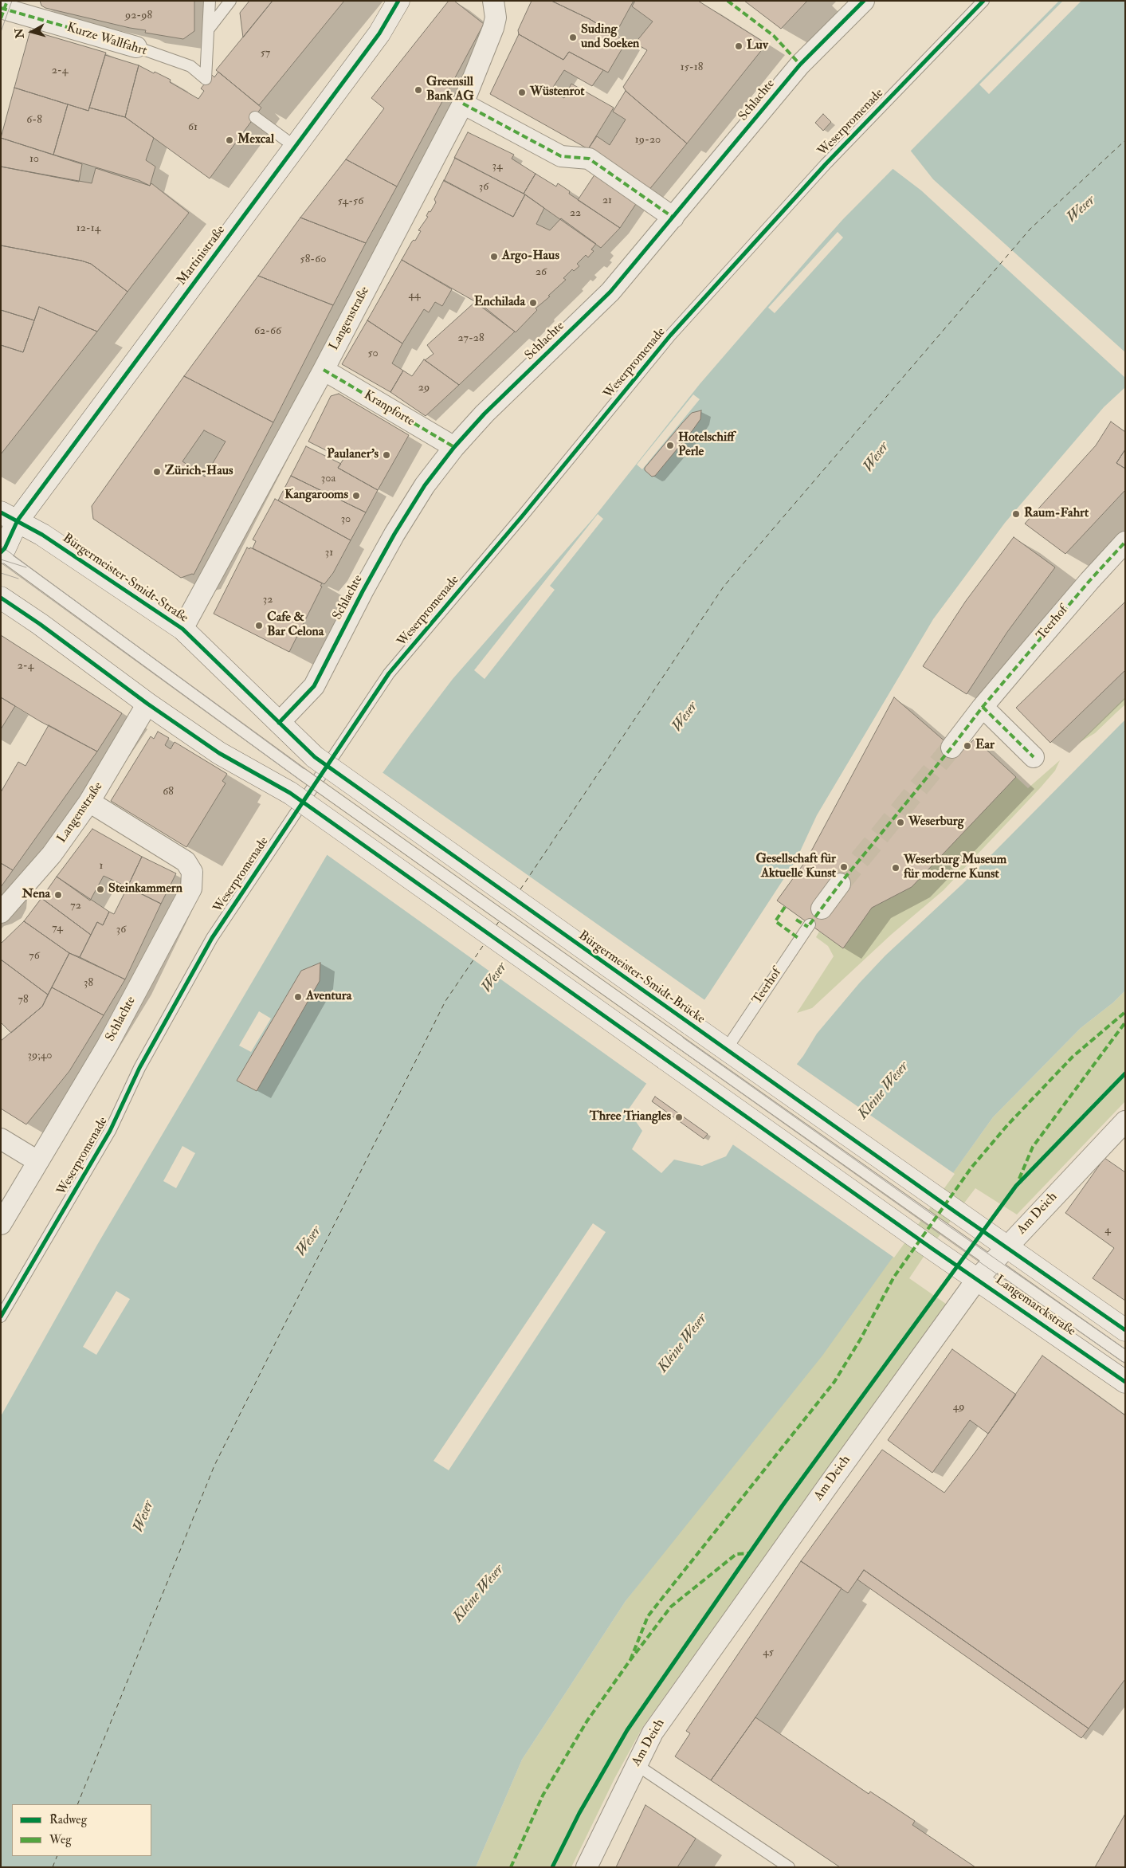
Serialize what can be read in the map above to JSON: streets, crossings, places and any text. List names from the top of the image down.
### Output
{
  "streets": {
    "main road": [
      "Martinistraße",
      "Bürgermeister-Smidt-Straße",
      "Bürgermeister-Smidt-Brücke",
      "Langemarckstraße"
    ],
    "street": [
      "Kurze Wallfahrt",
      "Schlachte",
      "Langenstraße",
      "Kranpforte",
      "Teerhof",
      "Am Deich"
    ],
    "lane": ["Weserpromenade"]
  },
  "crossings": [
    ["Schlachte", "Langenstraße"],
    ["Schlachte", "Kranpforte"],
    ["Schlachte", "Bürgermeister-Smidt-Straße"],
    ["Martinistraße", "Bürgermeister-Smidt-Straße"],
    ["Langenstraße", "Kranpforte"],
    ["Langenstraße", "Bürgermeister-Smidt-Straße"],
    ["Langenstraße", "Langemarckstraße"],
    ["Bürgermeister-Smidt-Straße", "Bürgermeister-Smidt-Brücke"],
    ["Teerhof", "Bürgermeister-Smidt-Brücke"],
    ["Am Deich", "Langemarckstraße"]
  ],
  "water": ["Weser", "Kleine Weser"],
  "places": [
    "Suding und Soeken",
    "Luv",
    "Greensill Bank AG",
    "Wüstenrot",
    "Mexcal",
    "Argo-Haus",
    "Enchilada",
    "Hotelschiff Perle",
    "Paulaner's",
    "Zürich-Haus",
    "Kangarooms",
    "Raum-Fahrt",
    "Cafe & Bar Celona",
    "Ear",
    "Weserburg",
    "Gesellschaft für Aktuelle Kunst",
    "Weserburg Museum für moderne Kunst",
    "Steinkammern",
    "Nena",
    "Aventura",
    "Three Triangles"
  ],
  "house_numbers": [
    "92-98",
    "57",
    "15-18",
    "2-4",
    "6-8",
    "61",
    "19-20",
    "10",
    "34",
    "36",
    "21",
    "54-56",
    "22",
    "12-14",
    "58-60",
    "26",
    "44",
    "62-66",
    "27-28",
    "50",
    "29",
    "30a",
    "30",
    "31",
    "32",
    "2-4",
    "68",
    "1",
    "72",
    "74",
    "36",
    "76",
    "38",
    "78",
    "39;40",
    "4",
    "49",
    "45"
  ],
  "legend": ["Radweg", "Weg"],
  "north": "left"
}
